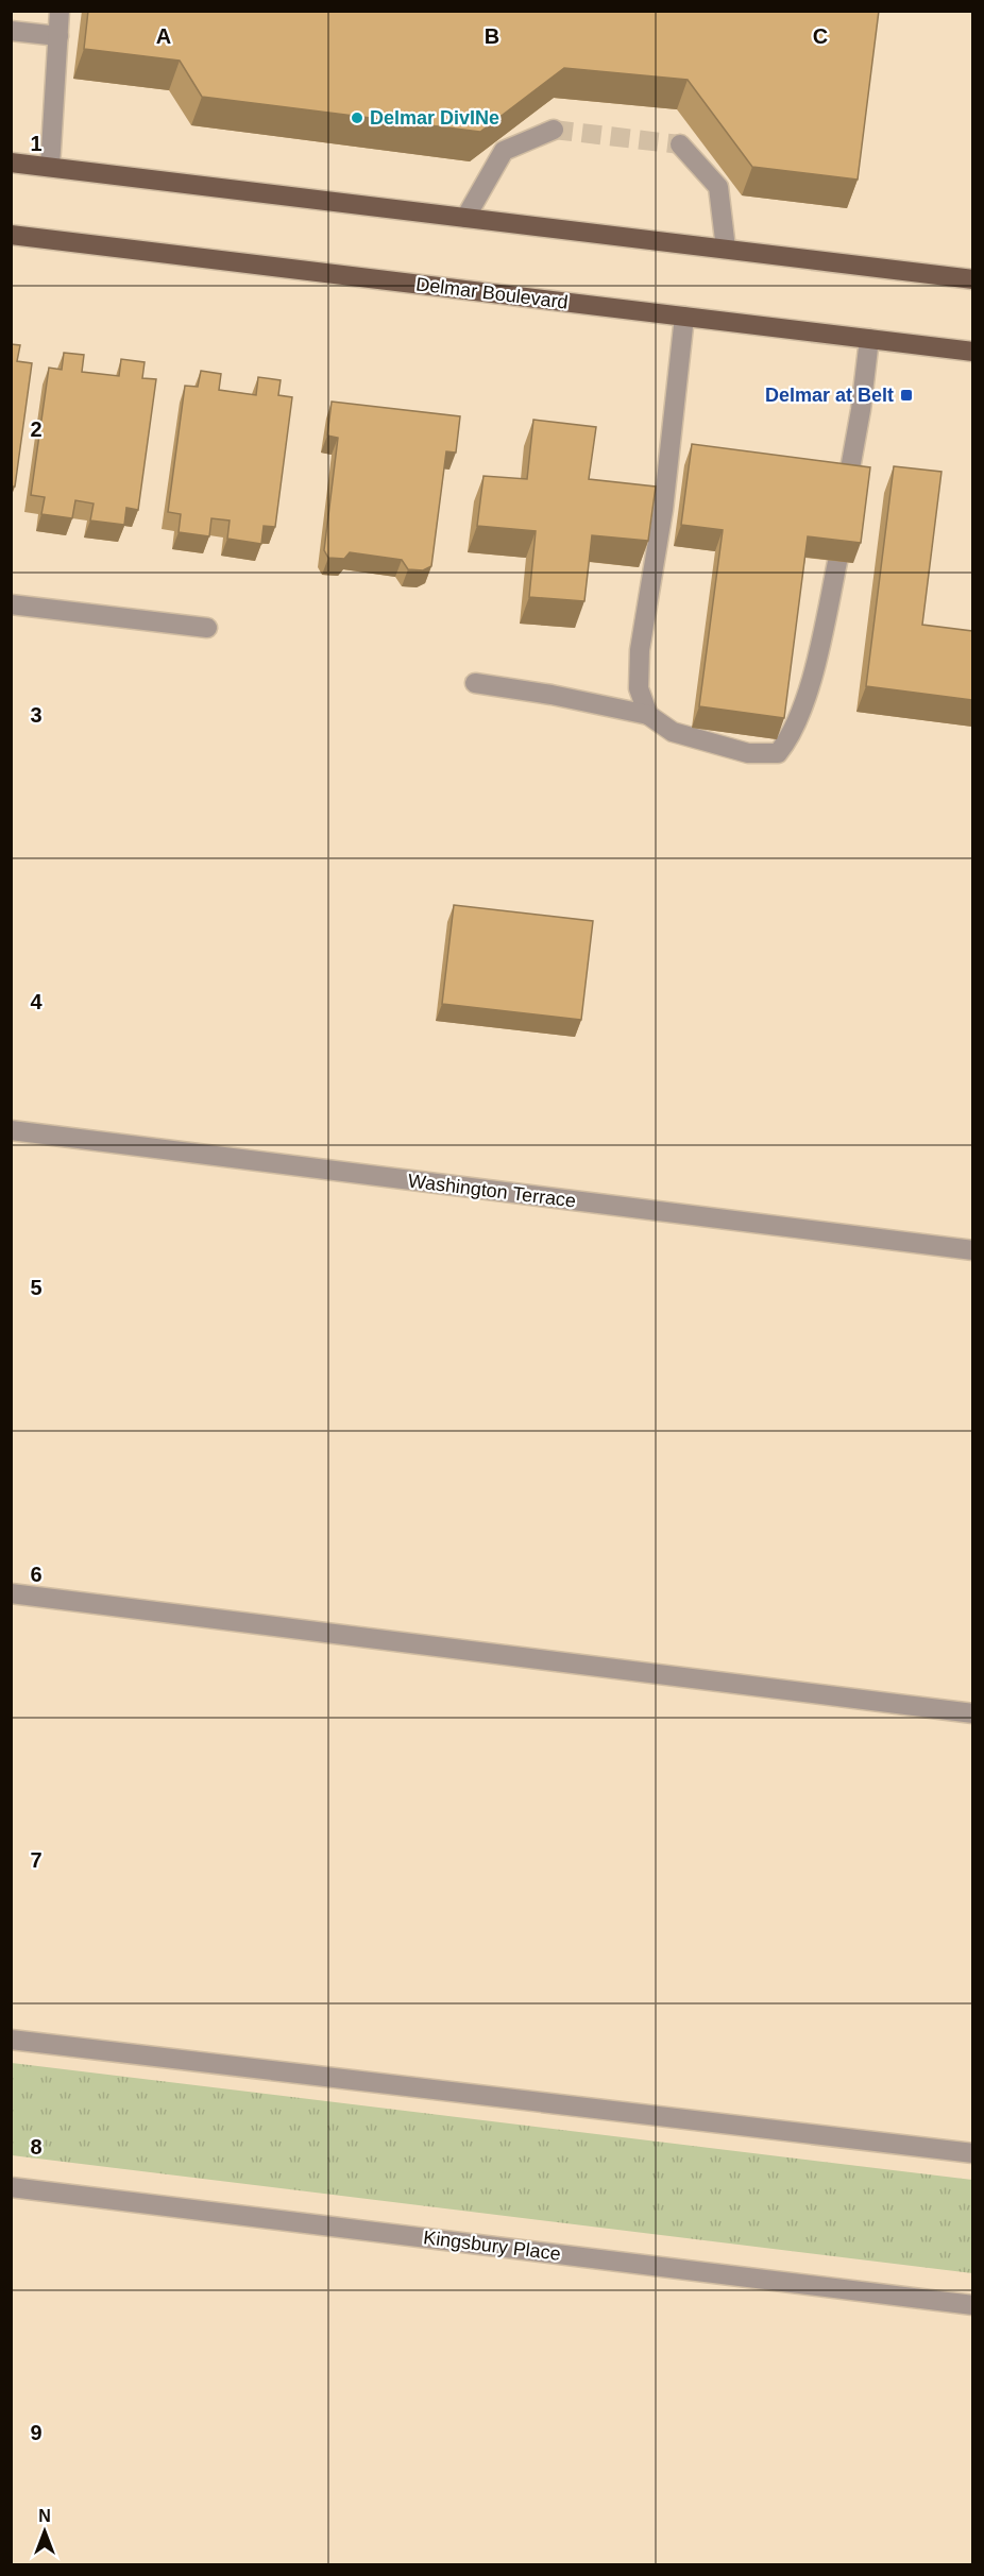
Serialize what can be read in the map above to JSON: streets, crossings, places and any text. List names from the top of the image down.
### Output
{
  "streets": {
    "main road": ["Delmar Boulevard"],
    "street": ["Washington Terrace", "Kingsbury Place"]
  },
  "places": {
    "other": ["Delmar DivINe"],
    "transit": ["Delmar at Belt"]
  },
  "north": "top",
  "grid": {
    "columns": ["A", "B", "C"],
    "rows": [
      "1",
      "2",
      "3",
      "4",
      "5",
      "6",
      "7",
      "8",
      "9"
    ]
  }
}
